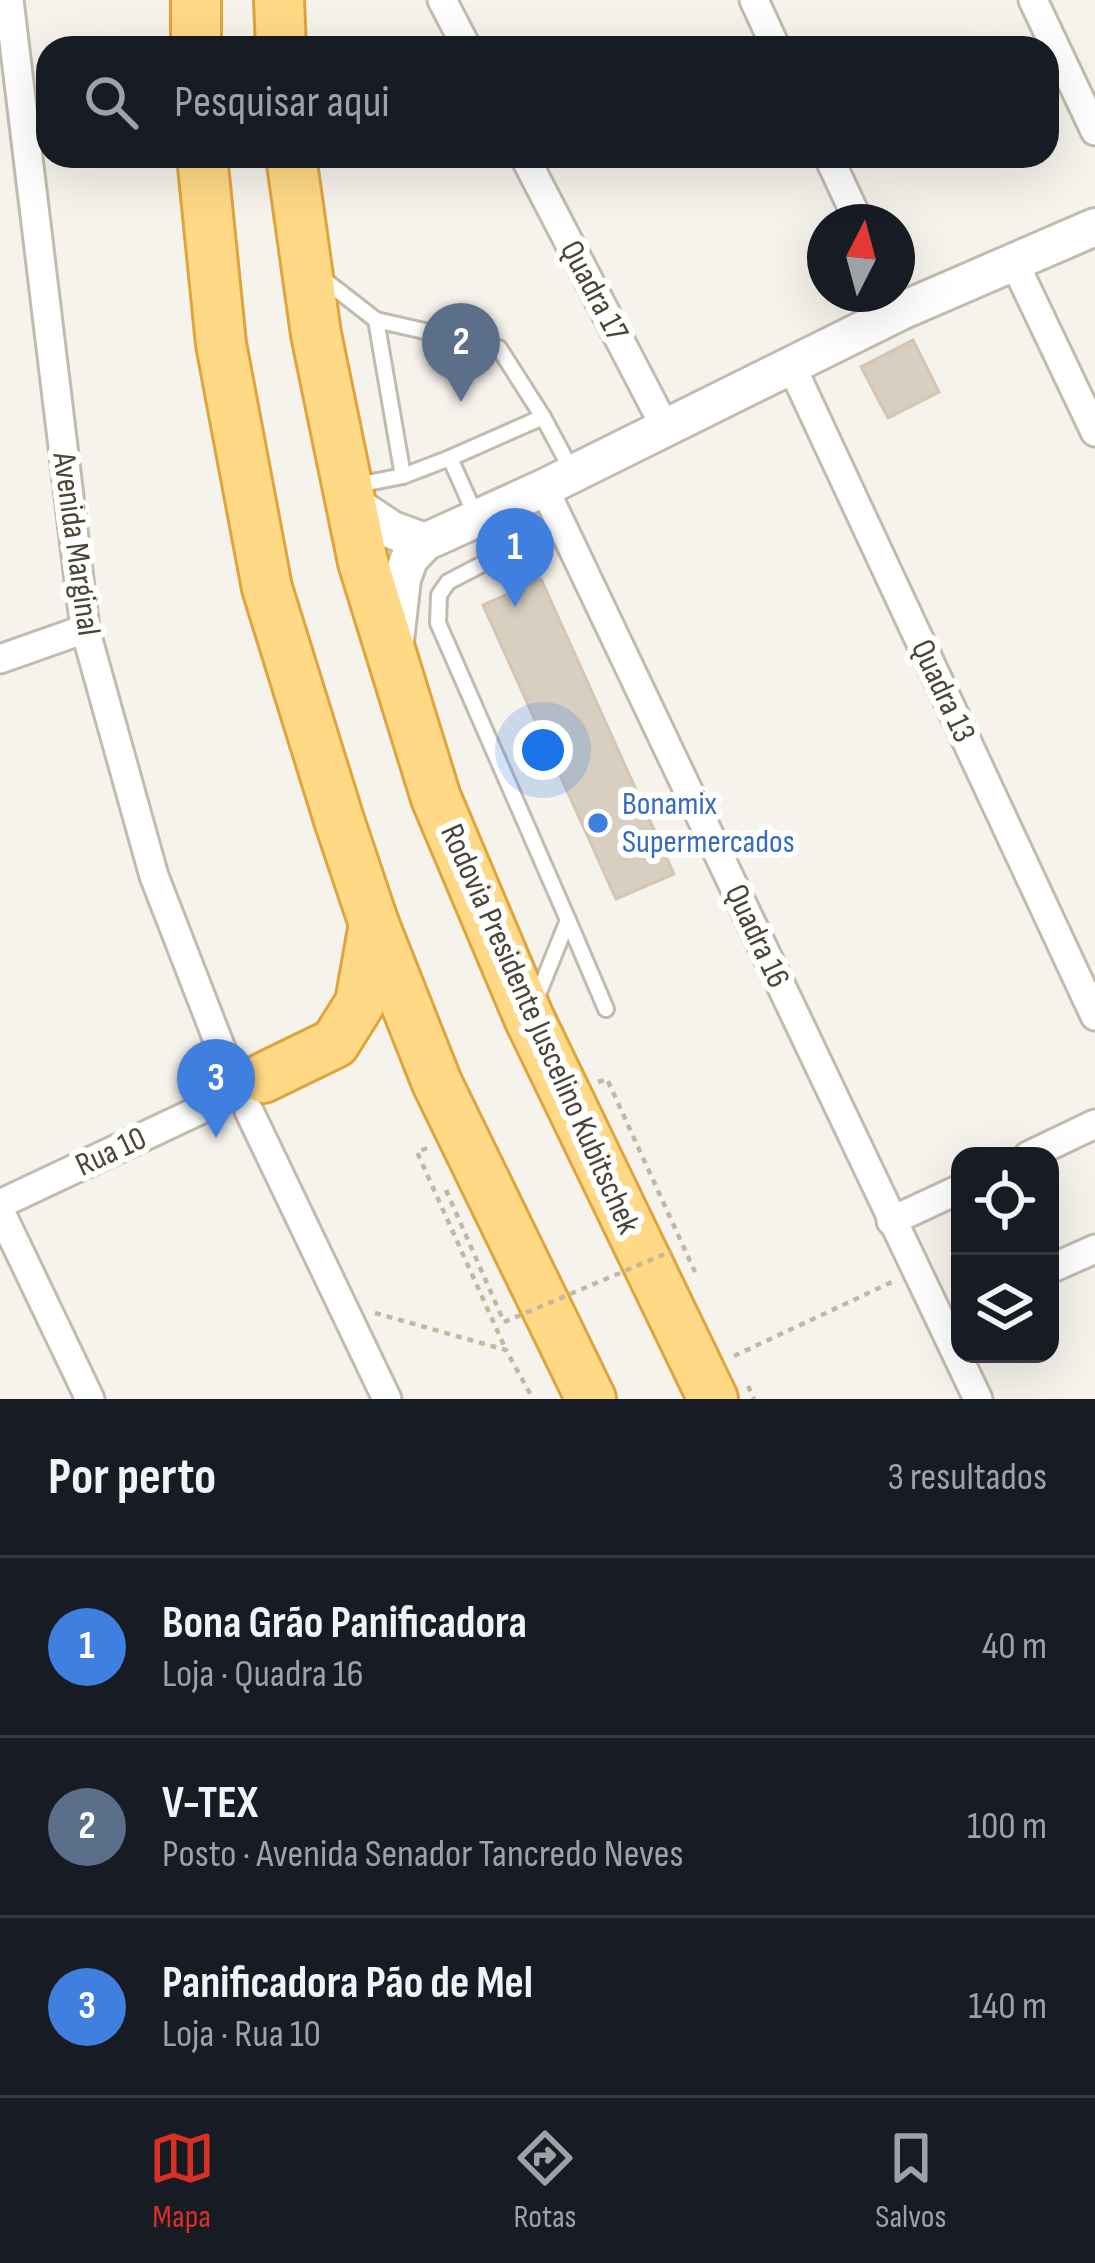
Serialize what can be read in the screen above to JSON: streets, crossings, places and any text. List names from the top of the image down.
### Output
{
  "streets": {
    "highway": ["Rodovia Presidente Juscelino Kubitschek"],
    "street": [
      "Quadra 17",
      "Avenida Marginal",
      "Quadra 13",
      "Quadra 16",
      "Rua 10"
    ]
  },
  "crossings": [
    ["Avenida Marginal", "Rua 10"]
  ],
  "places": ["Bonamix Supermercados"],
  "north": "top",
  "page": {
    "search": "Pesquisar aqui",
    "pins": ["2", "1", "3"],
    "heading": ["Por perto", "3 resultados"],
    "list": [
      {
        "mark": "1",
        "name": "Bona Grão Panificadora",
        "note": "Loja · Quadra 16",
        "value": "40 m"
      },
      {
        "mark": "2",
        "name": "V-TEX",
        "note": "Posto · Avenida Senador Tancredo Neves",
        "value": "100 m"
      },
      {
        "mark": "3",
        "name": "Panificadora Pão de Mel",
        "note": "Loja · Rua 10",
        "value": "140 m"
      }
    ],
    "nav": ["Mapa", "Rotas", "Salvos"]
  }
}
